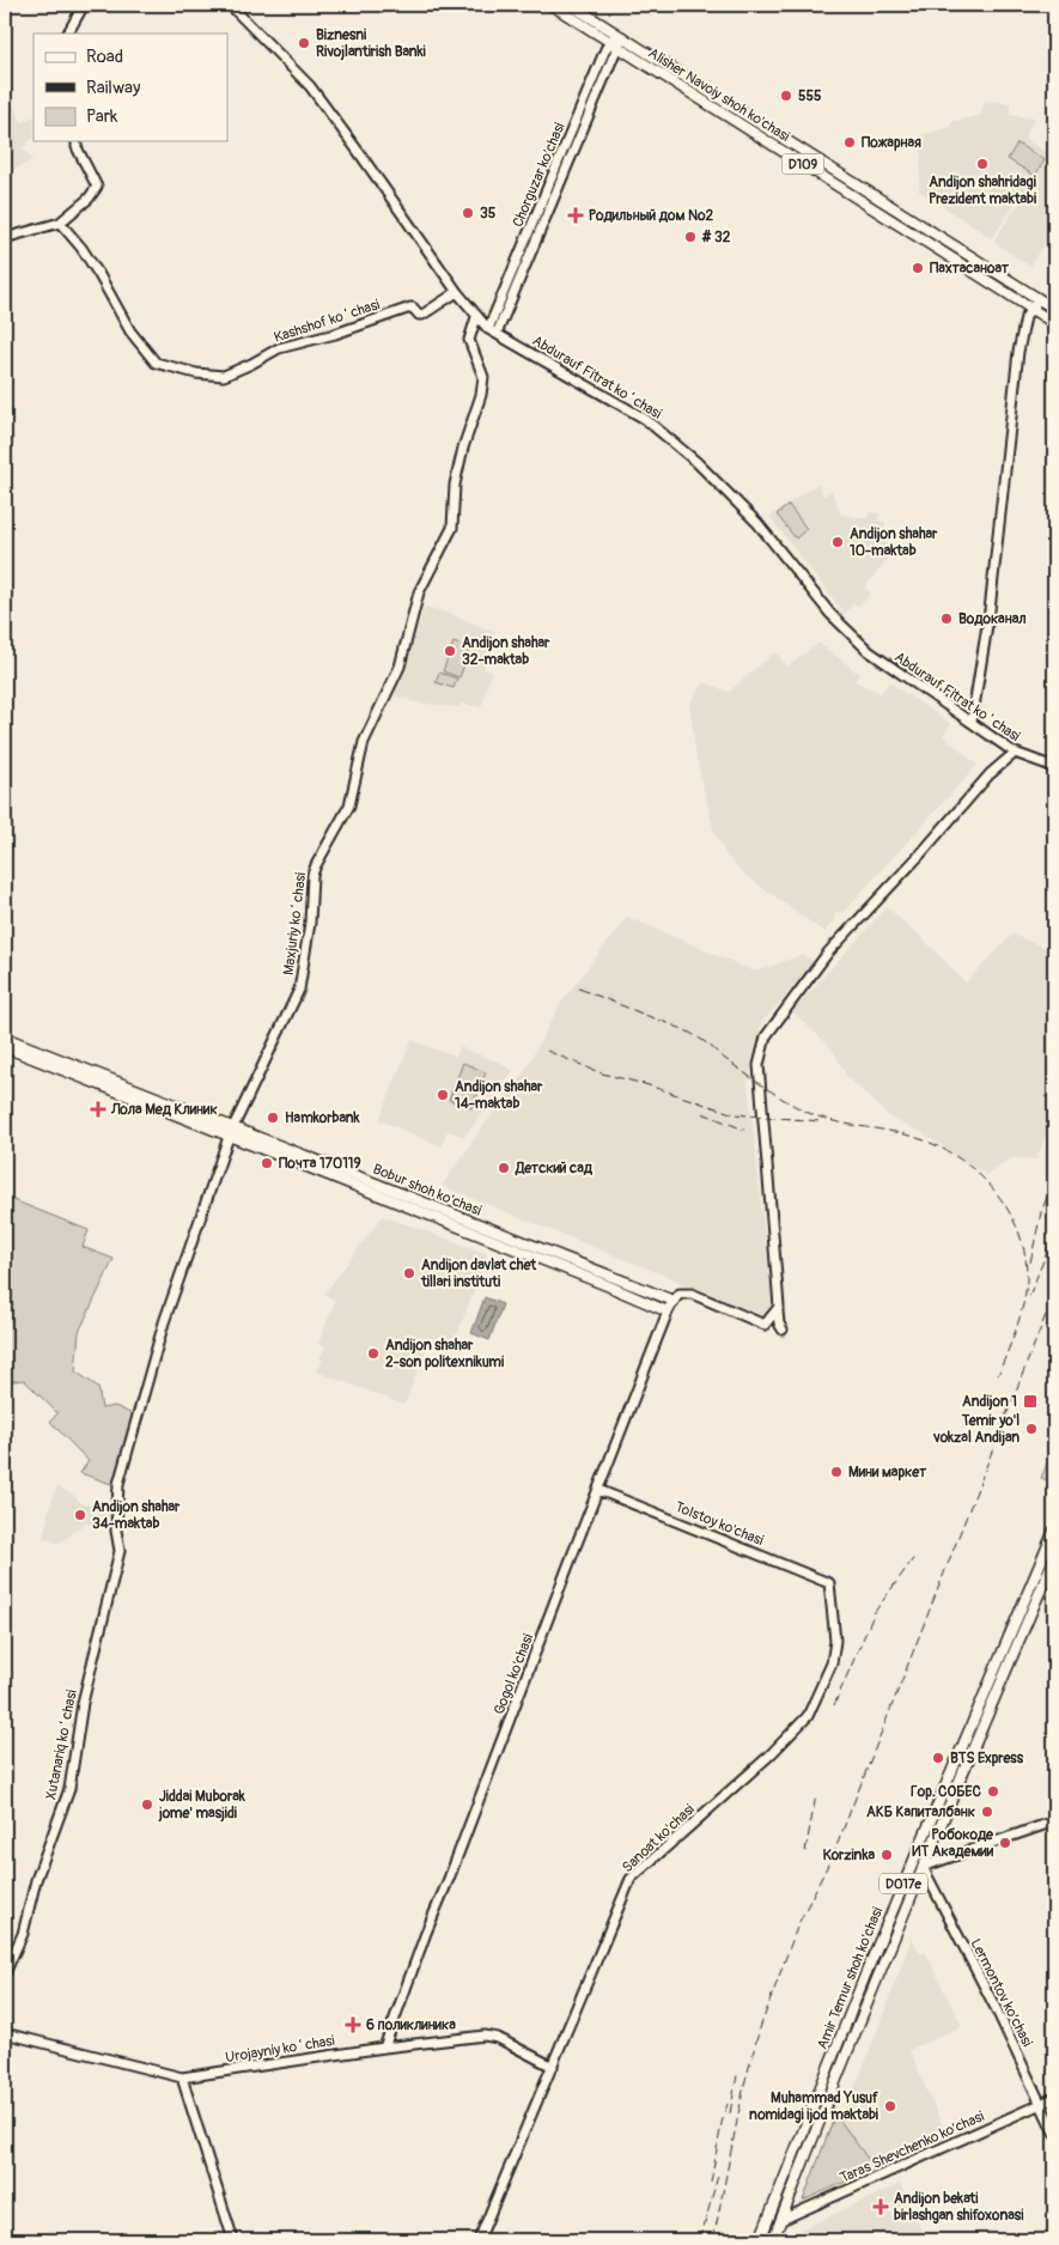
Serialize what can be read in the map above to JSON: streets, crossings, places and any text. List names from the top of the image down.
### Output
{
  "streets": {
    "main road": [
      "Alisher Navoiy shoh ko'chasi",
      "D109",
      "Chorguzar ko'chasi",
      "Kashshof koʻchasi",
      "Abdurauf Fitrat koʻchasi",
      "Maxjuriy koʻchasi",
      "Bobur shoh ko'chasi",
      "Tolstoy ko'chasi",
      "Gogol ko'chasi",
      "Xutanariq koʻchasi",
      "Sanoat ko'chasi",
      "D017e",
      "Amir Temur shoh ko'chasi",
      "Lermontov ko’chasi",
      "Urоjayniy koʻchasi",
      "Taras Shevchenko ko'chasi"
    ]
  },
  "crossings": [
    ["Alisher Navoiy shoh ko'chasi", "Chorguzar ko'chasi"],
    ["Chorguzar ko'chasi", "Abdurauf Fitrat koʻchasi"],
    ["Kashshof koʻchasi", "Abdurauf Fitrat koʻchasi"],
    ["Abdurauf Fitrat koʻchasi", "Maxjuriy koʻchasi"],
    ["Maxjuriy koʻchasi", "Bobur shoh ko'chasi"],
    ["Maxjuriy koʻchasi", "Xutanariq koʻchasi"],
    ["Bobur shoh ko'chasi", "Gogol ko'chasi"],
    ["Bobur shoh ko'chasi", "Xutanariq koʻchasi"],
    ["Tolstoy ko'chasi", "Gogol ko'chasi"],
    ["Tolstoy ko'chasi", "Sanoat ko'chasi"],
    ["Gogol ko'chasi", "Urоjayniy koʻchasi"],
    ["Sanoat ko'chasi", "Urоjayniy koʻchasi"],
    ["Amir Temur shoh ko'chasi", "Lermontov ko’chasi"],
    ["Amir Temur shoh ko'chasi", "Taras Shevchenko ko'chasi"],
    ["Lermontov ko’chasi", "Taras Shevchenko ko'chasi"]
  ],
  "places": {
    "other": [
      "Biznesni Rivojlantirish Banki",
      "555",
      "Пожарная",
      "Andijon shahridagi Prezident maktabi",
      "35",
      "# 32",
      "Пахтасаноат",
      "Andijon shahar 10-maktab",
      "Водоканал",
      "Andijon shahar 32-maktab",
      "Andijon shahar 14-maktab",
      "Hamkorbank",
      "Почта 170119",
      "Детский сад",
      "Andijon davlat chet tillari instituti",
      "Andijon shahar 2-son politexnikumi",
      "Temir yo'l vokzal Andijan",
      "Мини маркет",
      "Andijon shahar 34-maktab",
      "BTS Express",
      "Гор. СОБЕС",
      "Jiddai Muborak jome' masjidi",
      "АКБ Капиталбанк",
      "Робокоде ИТ Академии",
      "Korzinka",
      "Muhammad Yusuf nomidagi ijod maktabi"
    ],
    "health": [
      "Родильный дом №2",
      "Лола Мед Клиник",
      "6 поликлиника",
      "Аndijon bekati birlashgan shifoxonasi"
    ],
    "transit": ["Andijon 1"]
  },
  "legend": ["Road", "Railway", "Park"]
}
